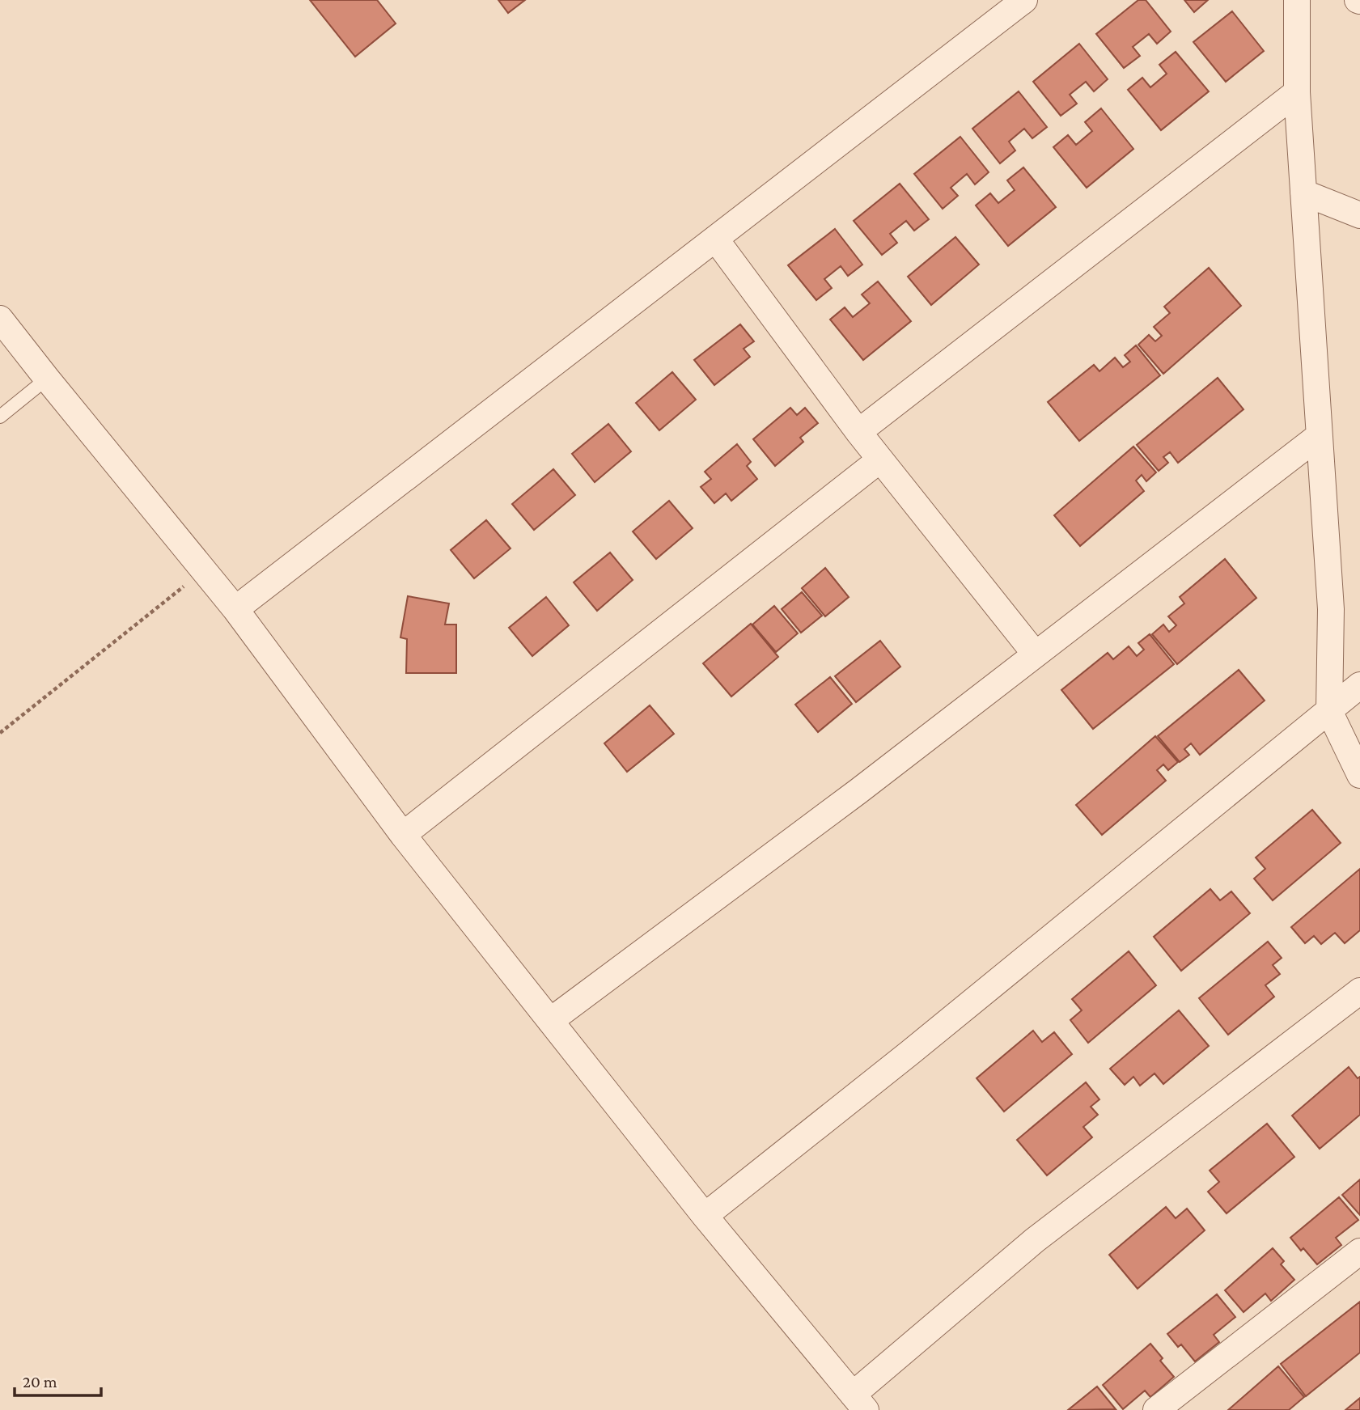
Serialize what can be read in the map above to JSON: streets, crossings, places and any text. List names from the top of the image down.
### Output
{
  "scale_bar": "20 m"
}
